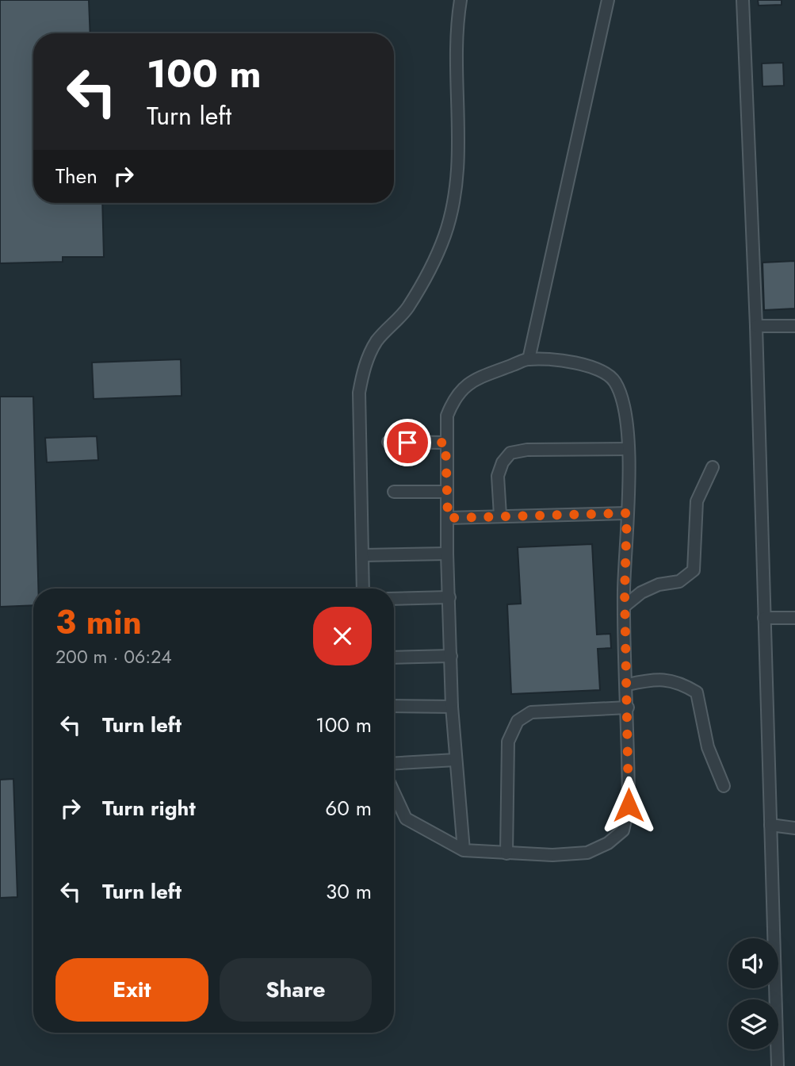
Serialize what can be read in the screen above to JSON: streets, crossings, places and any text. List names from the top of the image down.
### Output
{
  "page": {
    "turn": ["100 m", "Turn left"],
    "then": "Then",
    "heading": ["3 min", "200 m · 06:24"],
    "list": [
      {
        "name": "Turn left",
        "value": "100 m"
      },
      {
        "name": "Turn right",
        "value": "60 m"
      },
      {
        "name": "Turn left",
        "value": "30 m"
      }
    ],
    "buttons": ["Exit", "Share"]
  }
}
